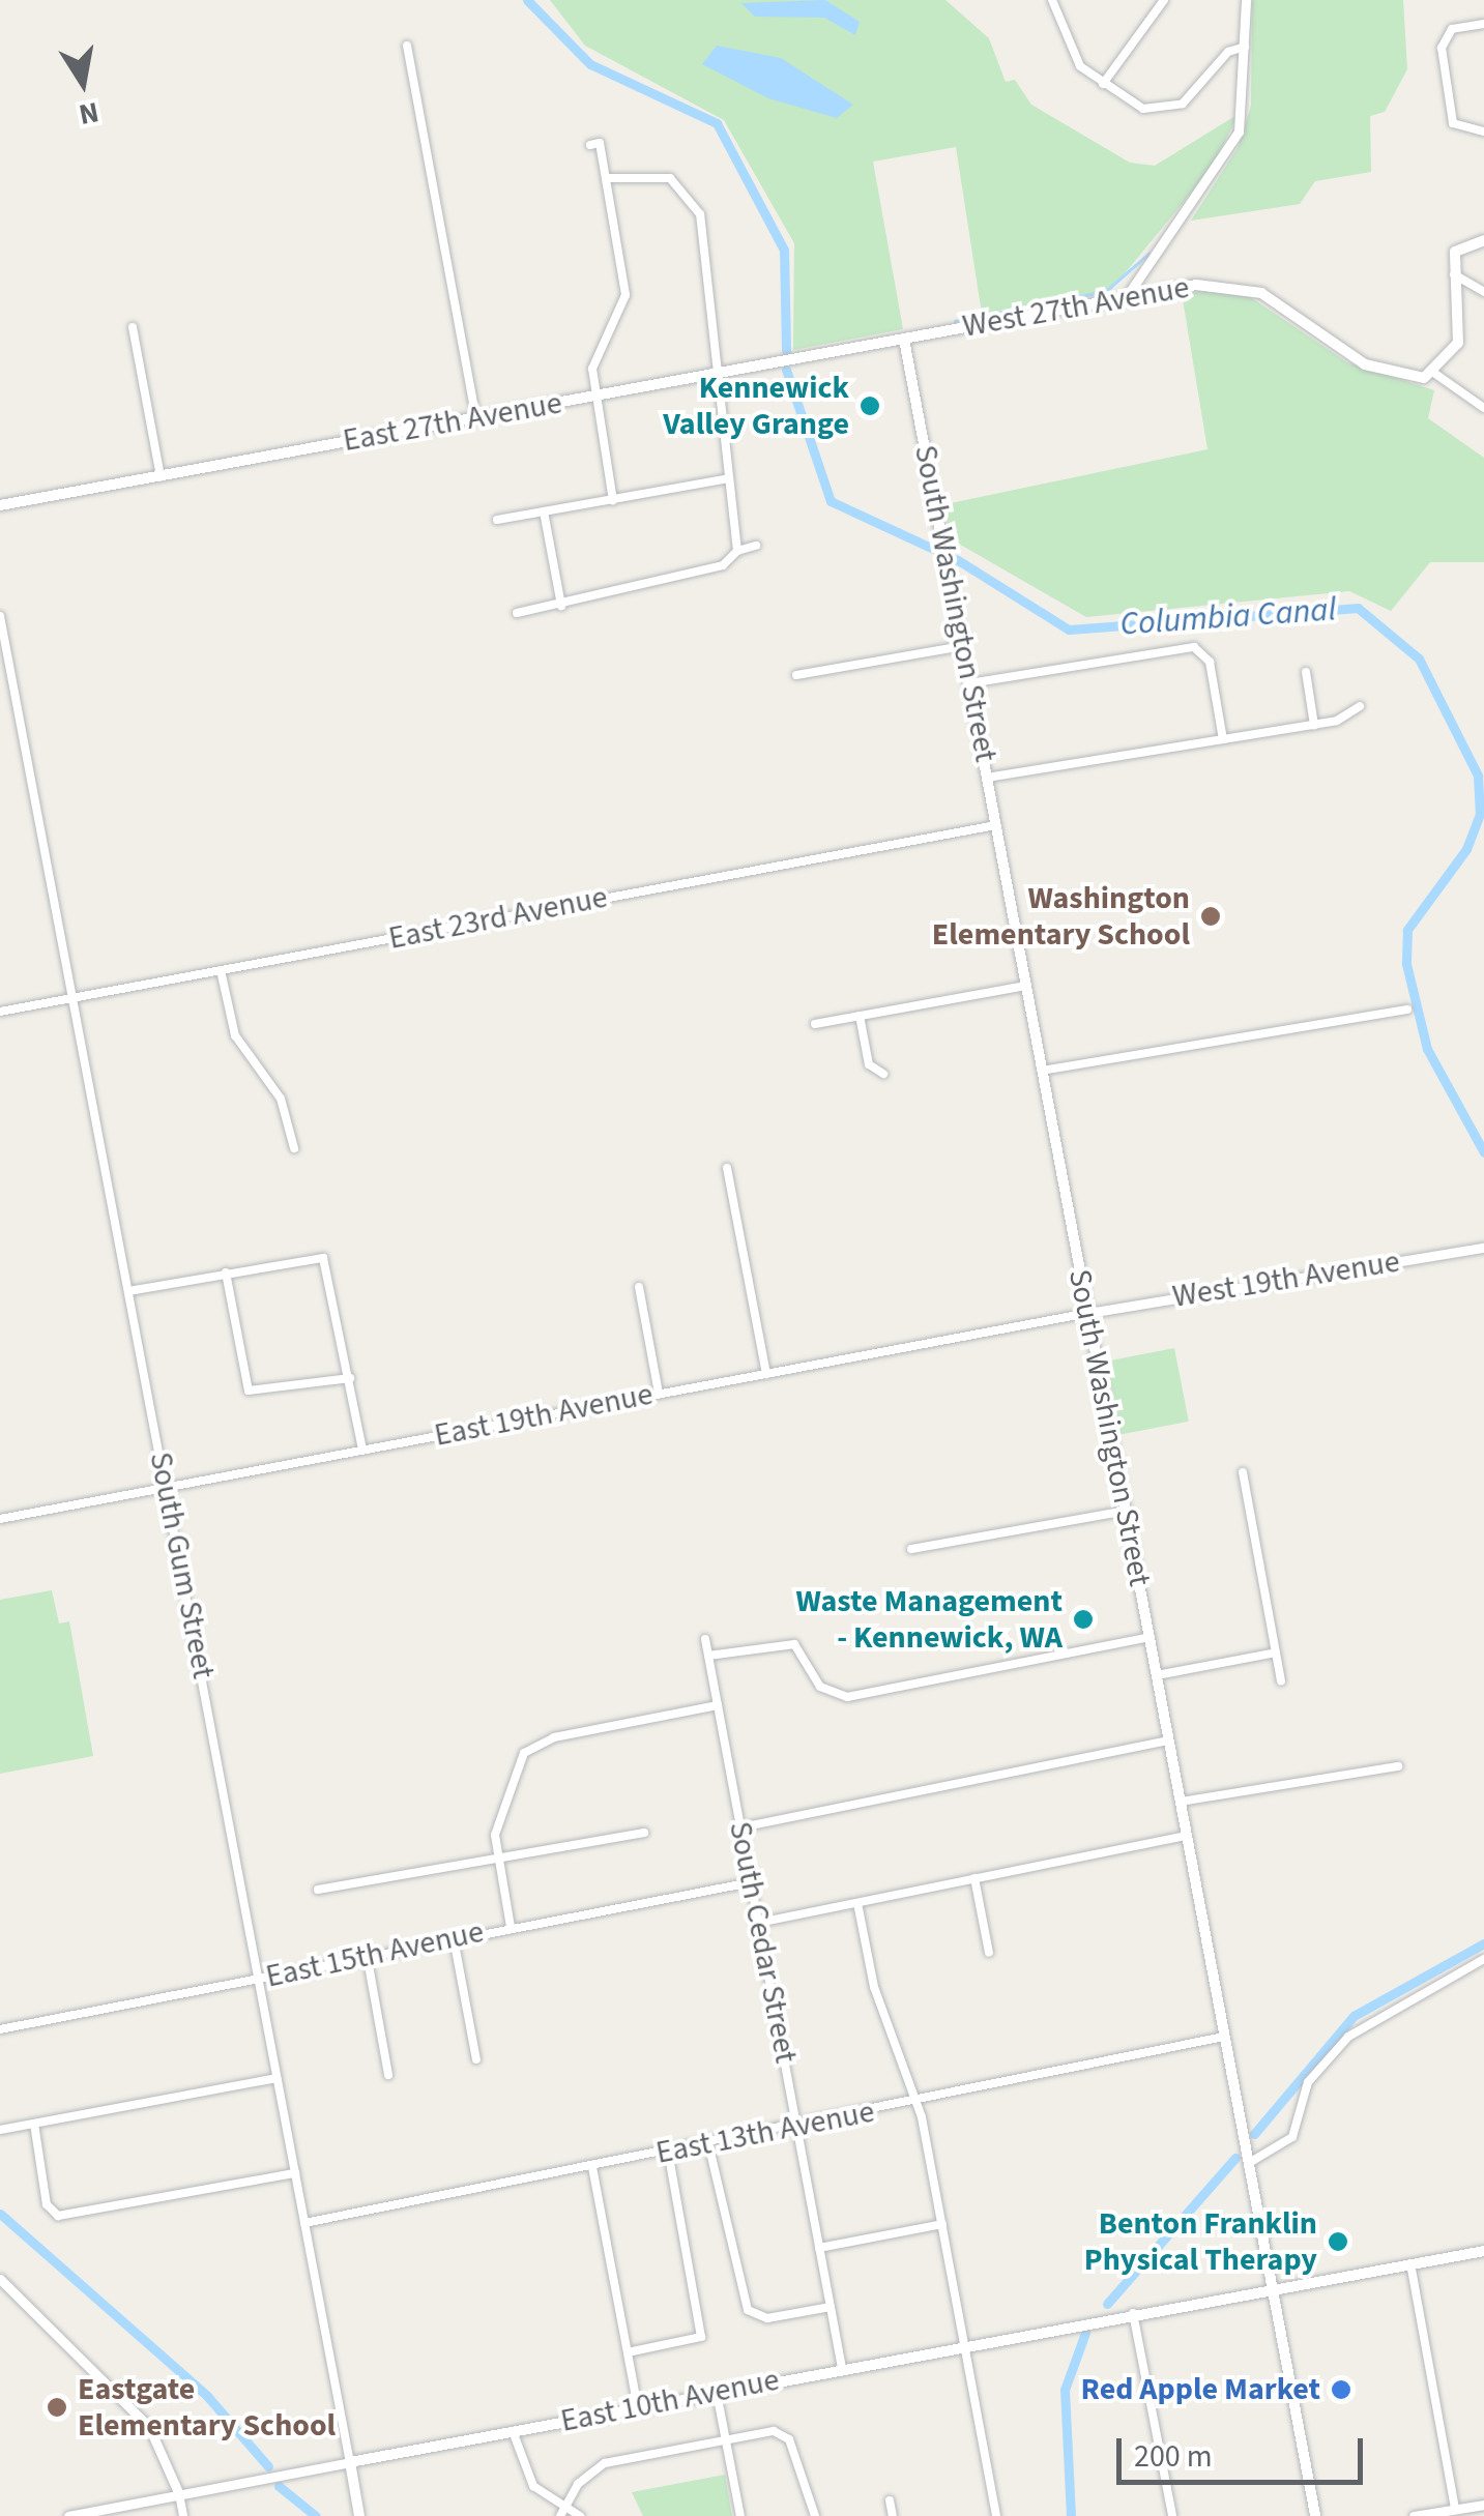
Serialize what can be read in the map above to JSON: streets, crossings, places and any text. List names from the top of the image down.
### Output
{
  "streets": {
    "main road": [
      "West 27th Avenue",
      "East 27th Avenue",
      "South Washington Street",
      "South Gum Street",
      "East 10th Avenue"
    ],
    "street": [
      "East 23rd Avenue",
      "West 19th Avenue",
      "East 19th Avenue",
      "South Cedar Street",
      "East 15th Avenue",
      "East 13th Avenue"
    ]
  },
  "crossings": [
    ["West 27th Avenue", "East 27th Avenue"],
    ["West 27th Avenue", "South Washington Street"],
    ["East 27th Avenue", "South Washington Street"],
    ["South Washington Street", "East 23rd Avenue"],
    ["South Washington Street", "West 19th Avenue"],
    ["South Washington Street", "East 19th Avenue"],
    ["South Washington Street", "East 13th Avenue"],
    ["South Washington Street", "East 10th Avenue"],
    ["East 23rd Avenue", "South Gum Street"],
    ["West 19th Avenue", "East 19th Avenue"],
    ["East 19th Avenue", "South Gum Street"],
    ["South Gum Street", "East 15th Avenue"],
    ["South Gum Street", "East 13th Avenue"],
    ["South Gum Street", "East 10th Avenue"],
    ["South Cedar Street", "East 15th Avenue"],
    ["South Cedar Street", "East 13th Avenue"],
    ["South Cedar Street", "East 10th Avenue"]
  ],
  "water": ["Columbia Canal"],
  "places": [
    "Kennewick Valley Grange",
    "Washington Elementary School",
    "Waste Management - Kennewick, WA",
    "Benton Franklin Physical Therapy",
    "Red Apple Market",
    "Eastgate Elementary School"
  ],
  "scale_bar": "200 m",
  "north": "bottom"
}
